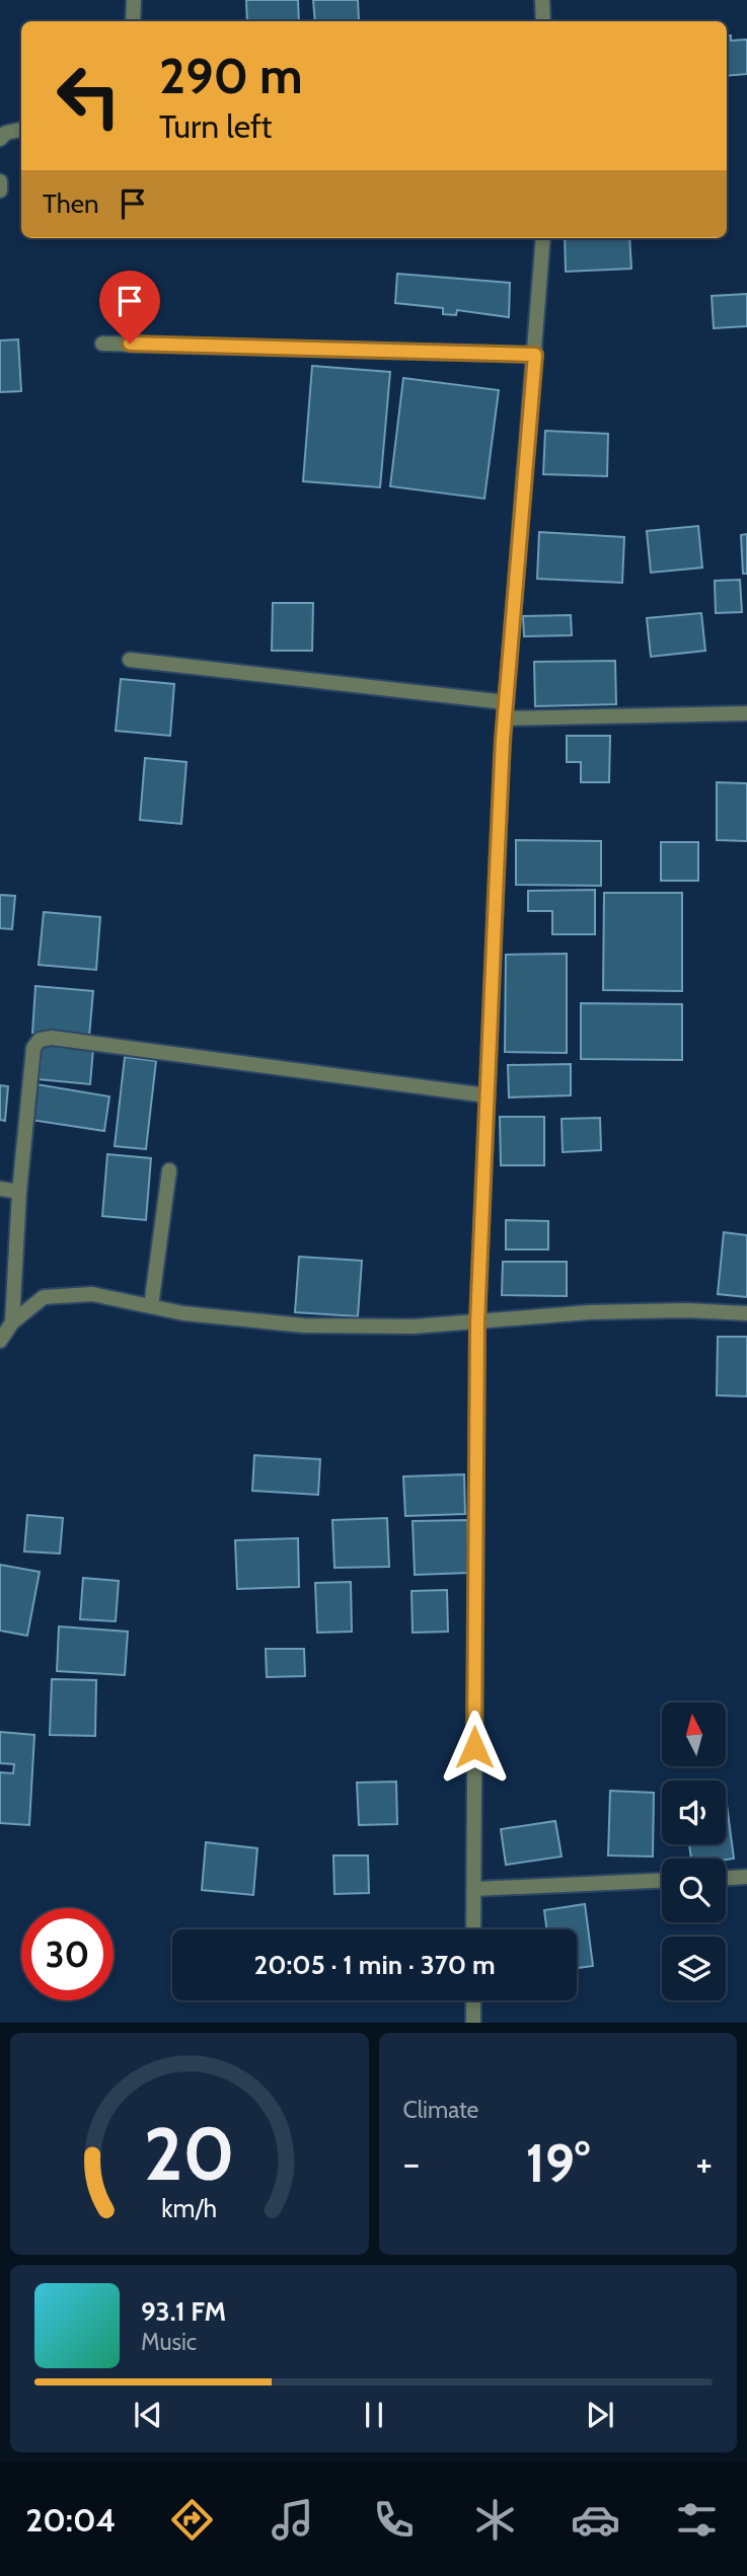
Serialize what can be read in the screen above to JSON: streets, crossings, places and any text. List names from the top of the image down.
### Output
{
  "north": "top",
  "page": {
    "turn": ["290 m", "Turn left"],
    "then": "Then",
    "limit": "30",
    "trip": "20:05 · 1 min · 370 m",
    "tile": "Climate",
    "heat": ["−", "19°", "+"],
    "song": ["93.1 FM", "Music"],
    "tabs": "20:04",
    "gauge": ["20", "km/h"]
  }
}
